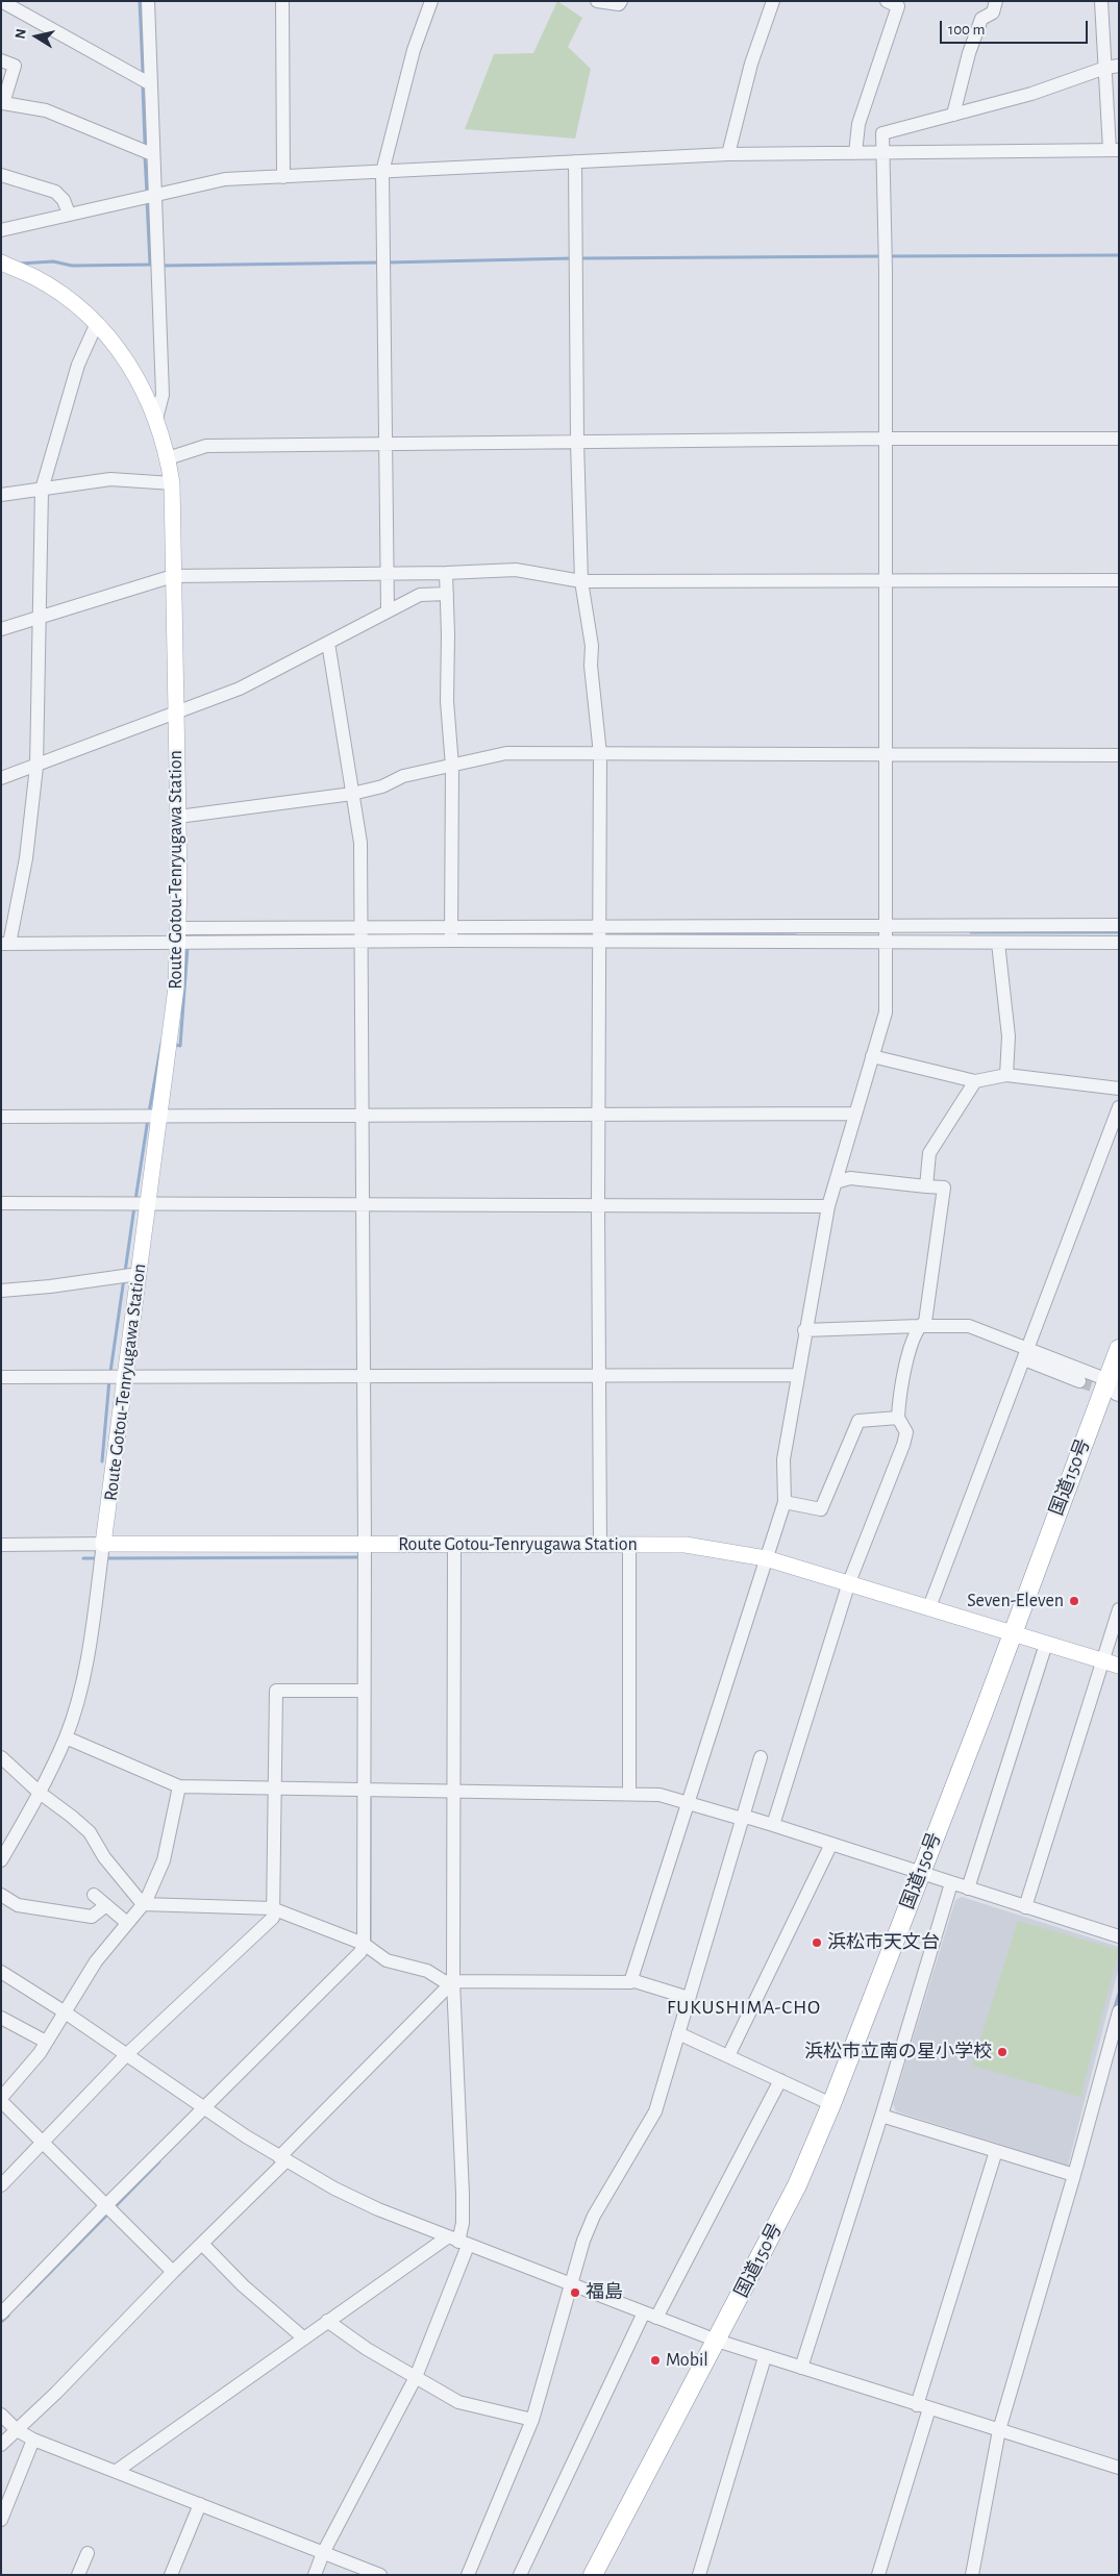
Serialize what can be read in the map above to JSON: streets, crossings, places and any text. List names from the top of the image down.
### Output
{
  "streets": {
    "highway": ["国道150号"],
    "main road": ["Route Gotou-Tenryugawa Station"]
  },
  "crossings": [
    ["Route Gotou-Tenryugawa Station", "国道150号"]
  ],
  "districts": ["FUKUSHIMA-CHO"],
  "places": [
    "Seven-Eleven",
    "浜松市天文台",
    "浜松市立南の星小学校",
    "福島",
    "Mobil"
  ],
  "scale_bar": "100 m",
  "north": "left"
}
